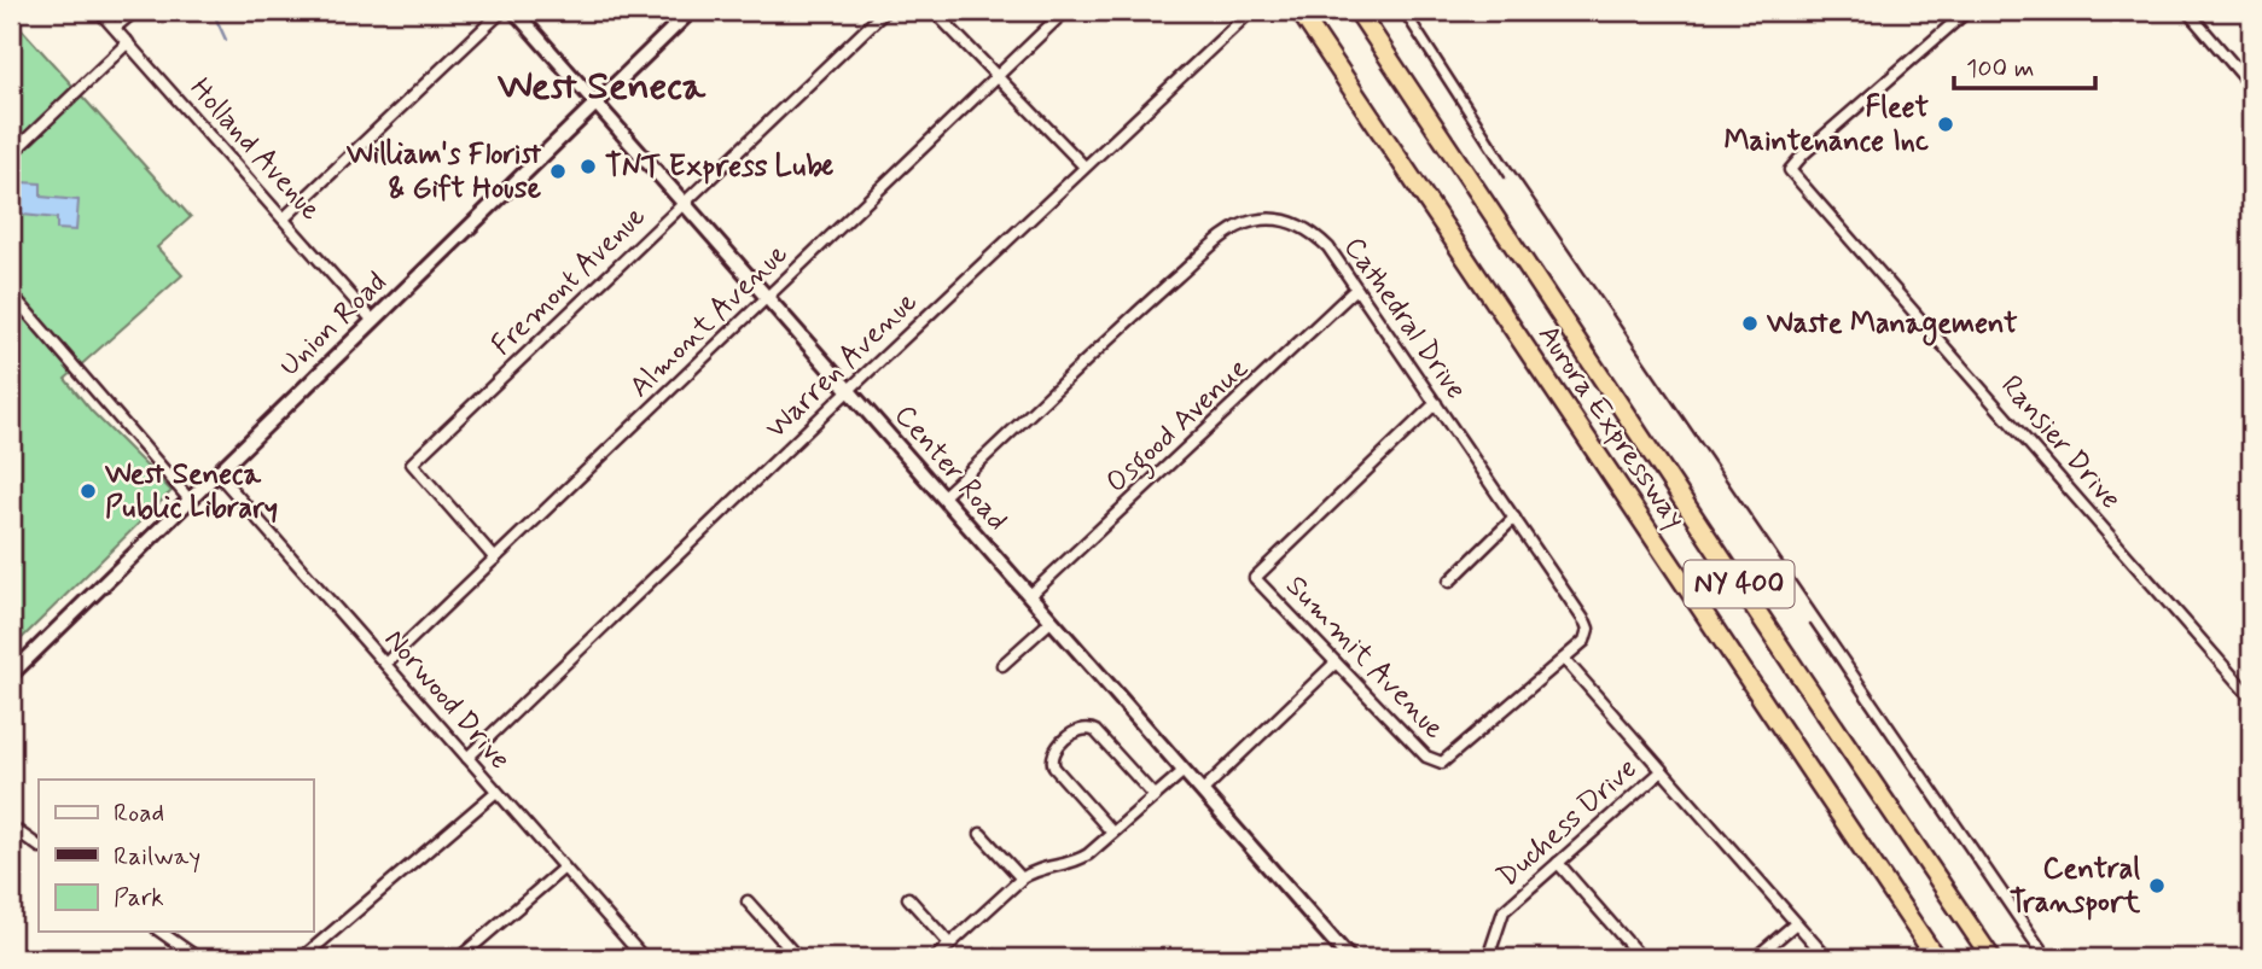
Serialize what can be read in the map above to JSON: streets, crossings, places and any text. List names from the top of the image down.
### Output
{
  "streets": {
    "highway": ["Aurora Expressway", "NY 400"],
    "main road": ["Union Road", "Center Road"],
    "street": [
      "Holland Avenue",
      "Fremont Avenue",
      "Cathedral Drive",
      "Almont Avenue",
      "Warren Avenue",
      "Osgood Avenue",
      "Ransier Drive",
      "Summit Avenue",
      "Norwood Drive",
      "Duchess Drive"
    ]
  },
  "crossings": [
    ["Holland Avenue", "Union Road"],
    ["Fremont Avenue", "Almont Avenue"],
    ["Fremont Avenue", "Center Road"],
    ["Cathedral Drive", "Osgood Avenue"],
    ["Cathedral Drive", "Center Road"],
    ["Cathedral Drive", "Summit Avenue"],
    ["Almont Avenue", "Center Road"],
    ["Almont Avenue", "Norwood Drive"],
    ["Union Road", "Center Road"],
    ["Union Road", "Norwood Drive"],
    ["Warren Avenue", "Center Road"],
    ["Warren Avenue", "Norwood Drive"],
    ["Osgood Avenue", "Center Road"]
  ],
  "districts": ["West Seneca"],
  "places": [
    "Fleet Maintenance Inc",
    "TNT Express Lube",
    "William's Florist & Gift House",
    "Waste Management",
    "West Seneca Public Library",
    "Central Transport"
  ],
  "legend": ["Road", "Railway", "Park"],
  "scale_bar": "100 m"
}
